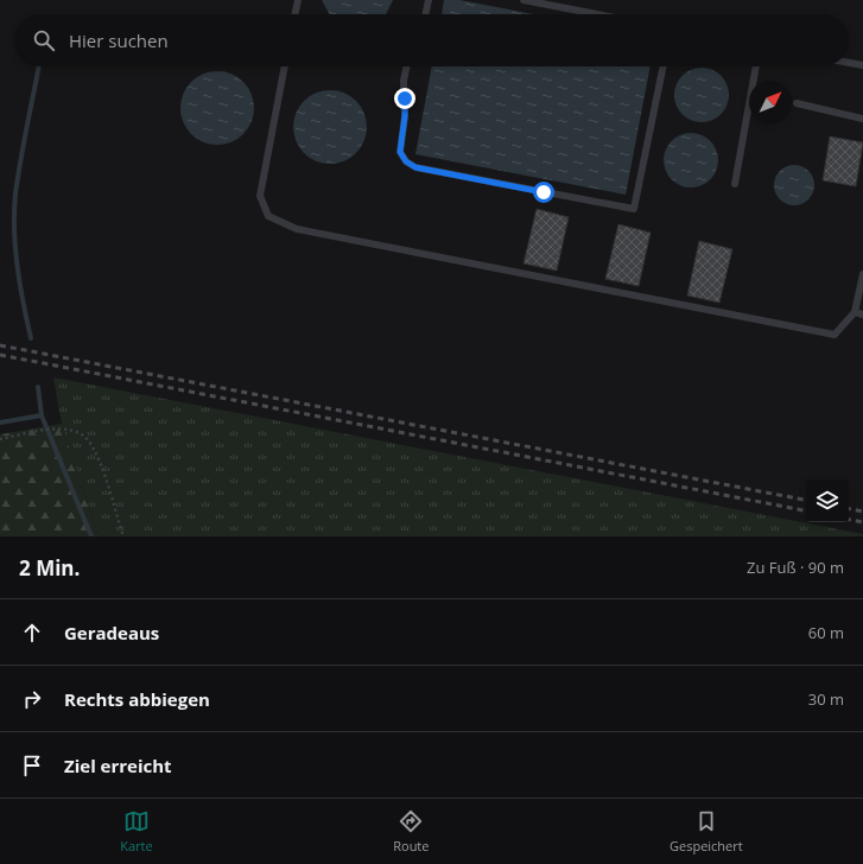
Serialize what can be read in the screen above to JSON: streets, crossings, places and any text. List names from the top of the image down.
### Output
{
  "north": "top right",
  "page": {
    "search": "Hier suchen",
    "heading": ["2 Min.", "Zu Fuß · 90 m"],
    "list": [
      ["Geradeaus", "60 m"],
      ["Rechts abbiegen", "30 m"],
      "Ziel erreicht"
    ],
    "nav": ["Karte", "Route", "Gespeichert"]
  }
}
